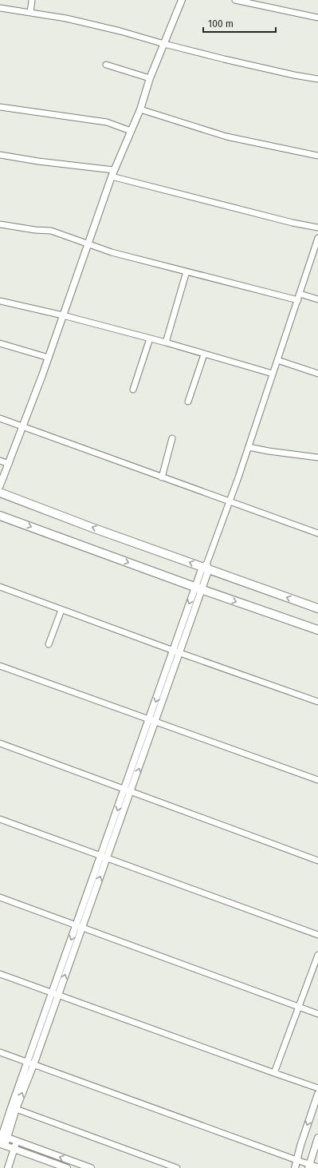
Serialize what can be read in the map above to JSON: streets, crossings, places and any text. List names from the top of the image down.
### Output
{
  "scale_bar": "100 m"
}
